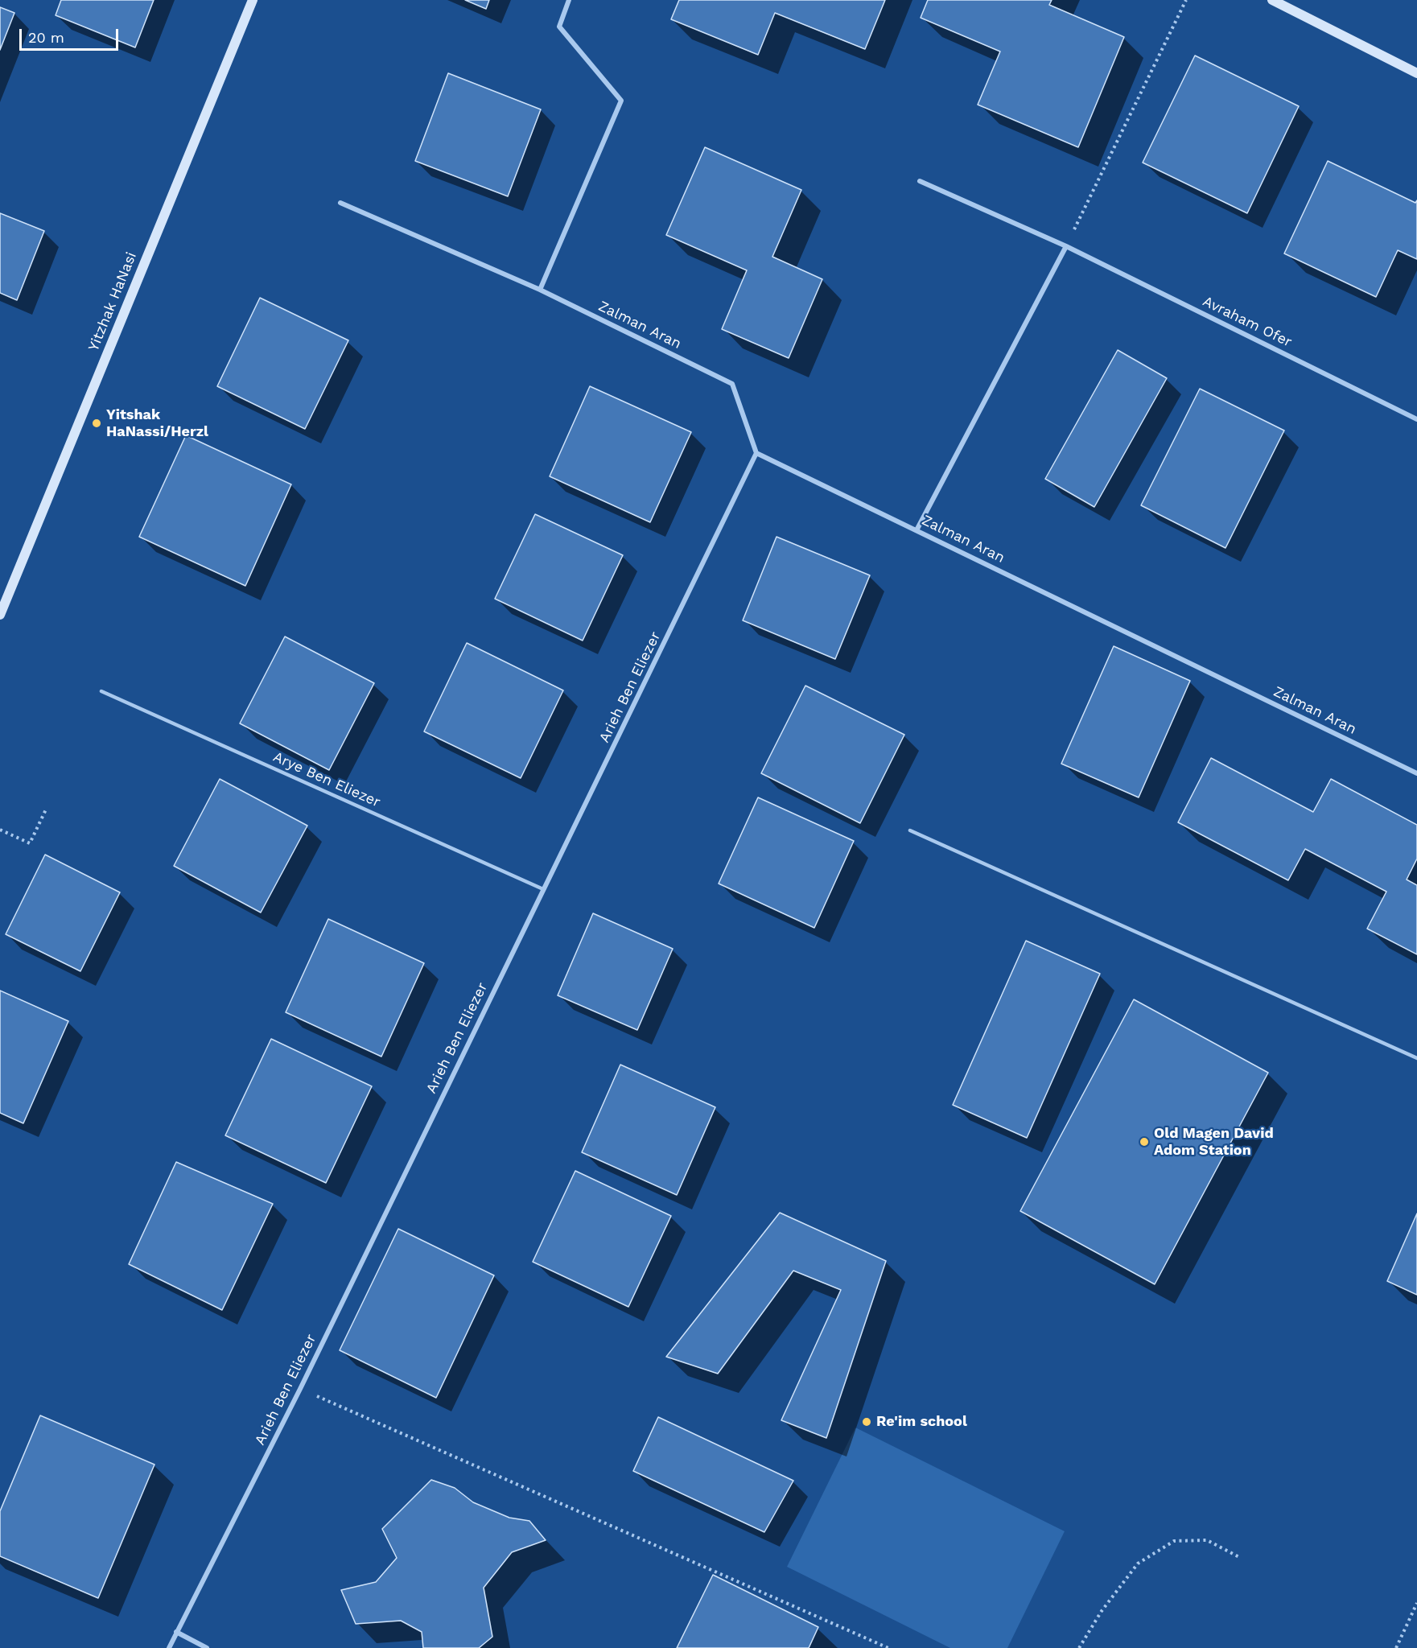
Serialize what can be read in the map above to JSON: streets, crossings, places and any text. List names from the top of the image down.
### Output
{
  "streets": {
    "main road": ["Yitzhak HaNasi"],
    "street": ["Avraham Ofer", "Zalman Aran", "Arieh Ben Eliezer"],
    "lane": ["Arye Ben Eliezer"]
  },
  "crossings": [
    ["Zalman Aran", "Arieh Ben Eliezer"],
    ["Arieh Ben Eliezer", "Arye Ben Eliezer"]
  ],
  "places": ["Yitshak HaNassi/Herzl", "Old Magen David Adom Station", "Re'im school"],
  "scale_bar": "20 m"
}
